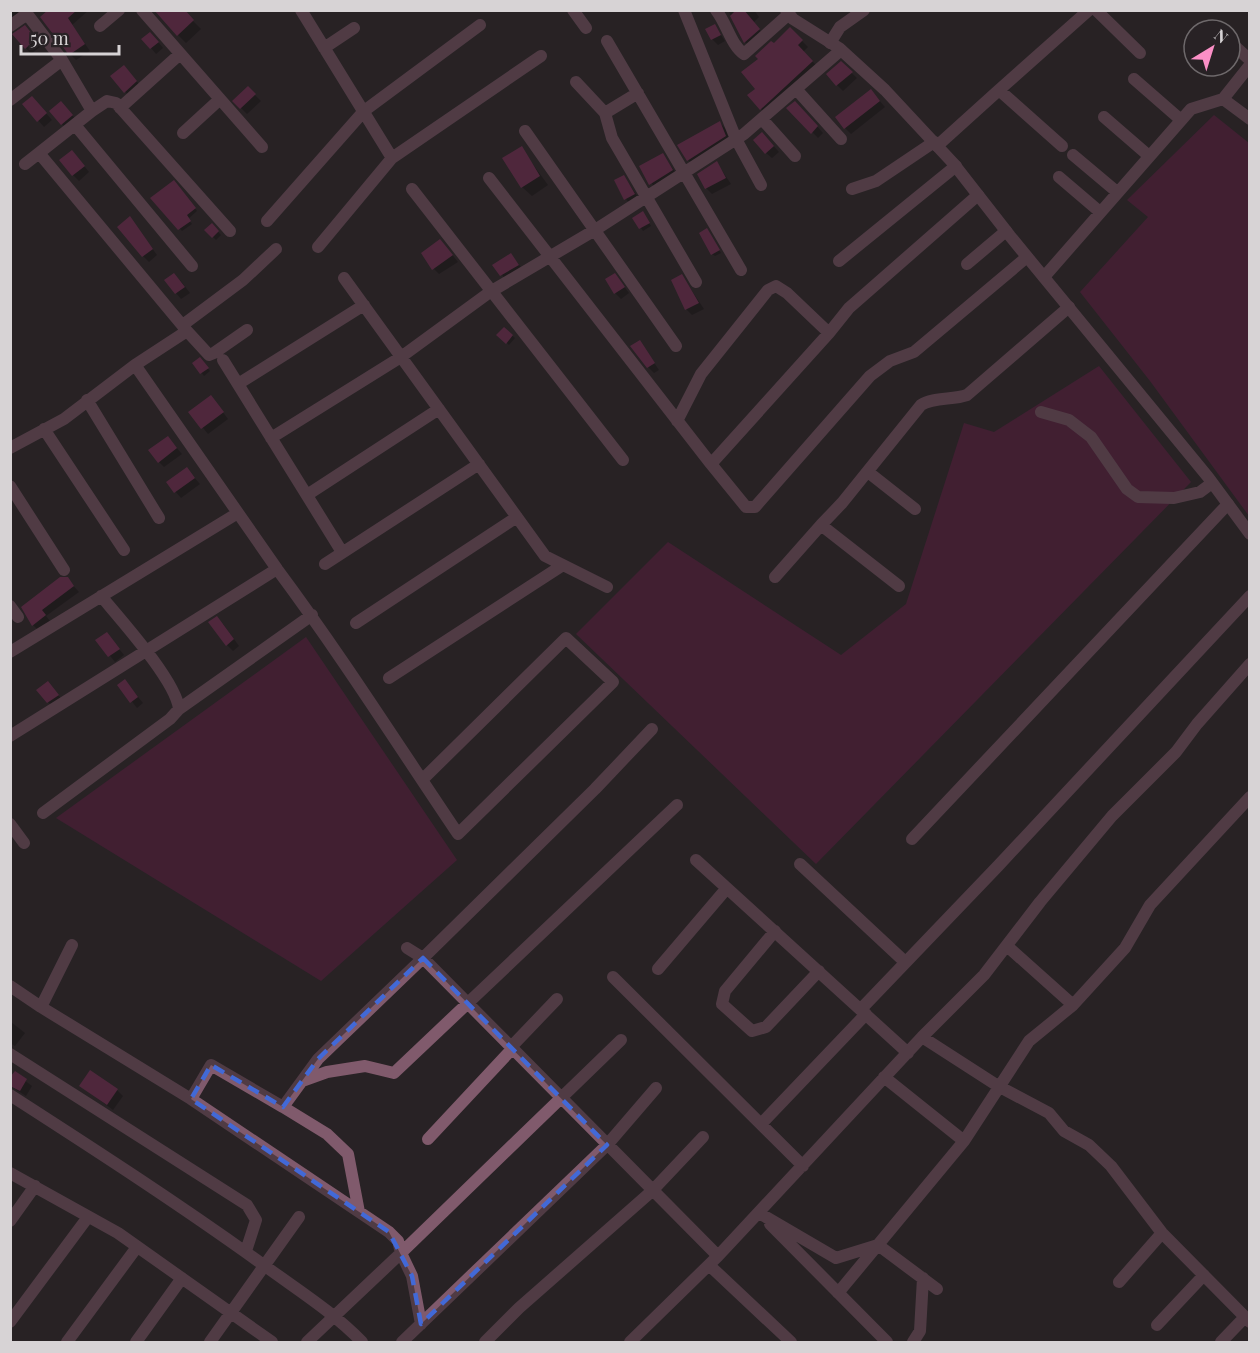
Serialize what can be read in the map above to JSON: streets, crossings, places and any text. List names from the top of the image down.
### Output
{
  "scale_bar": "50 m",
  "north": "top right"
}
